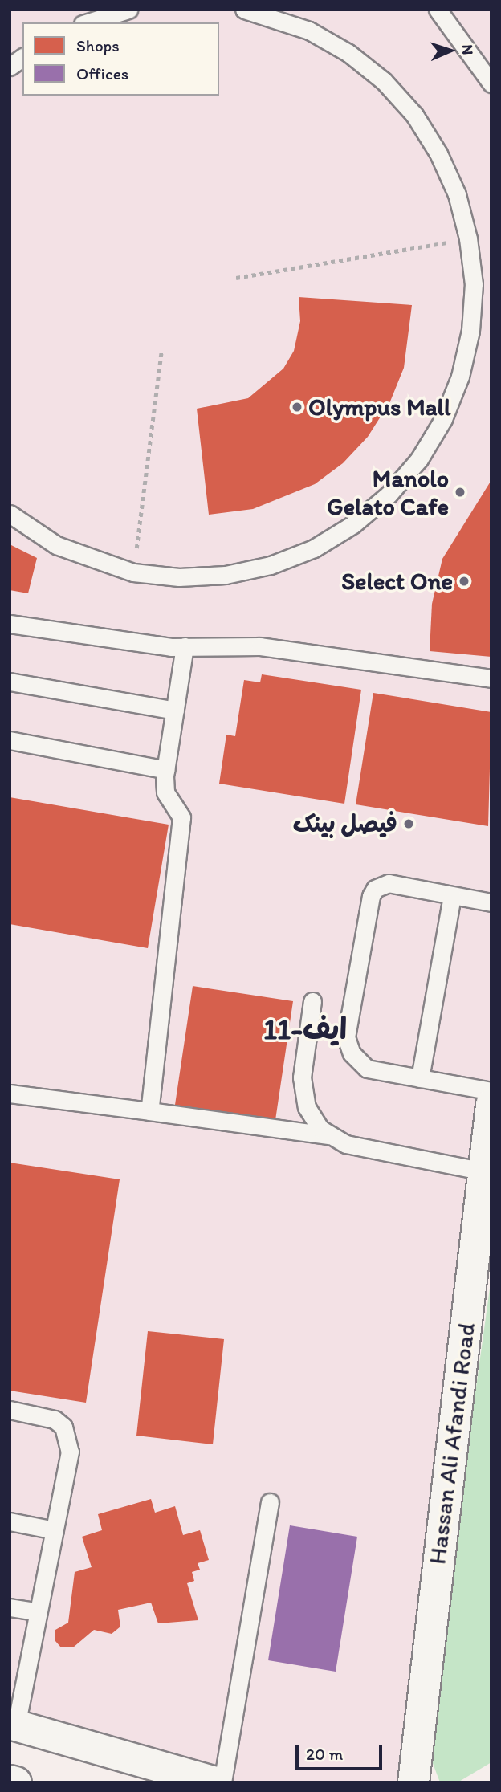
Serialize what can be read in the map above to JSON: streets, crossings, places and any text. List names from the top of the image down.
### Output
{
  "streets": {
    "street": ["Hassan Ali Afandi Road"]
  },
  "districts": ["ایف-11"],
  "places": [
    "Olympus Mall",
    "Manolo Gelato Cafe",
    "Select One",
    "فیصل بینک"
  ],
  "legend": ["Shops", "Offices"],
  "scale_bar": "20 m",
  "north": "right"
}
